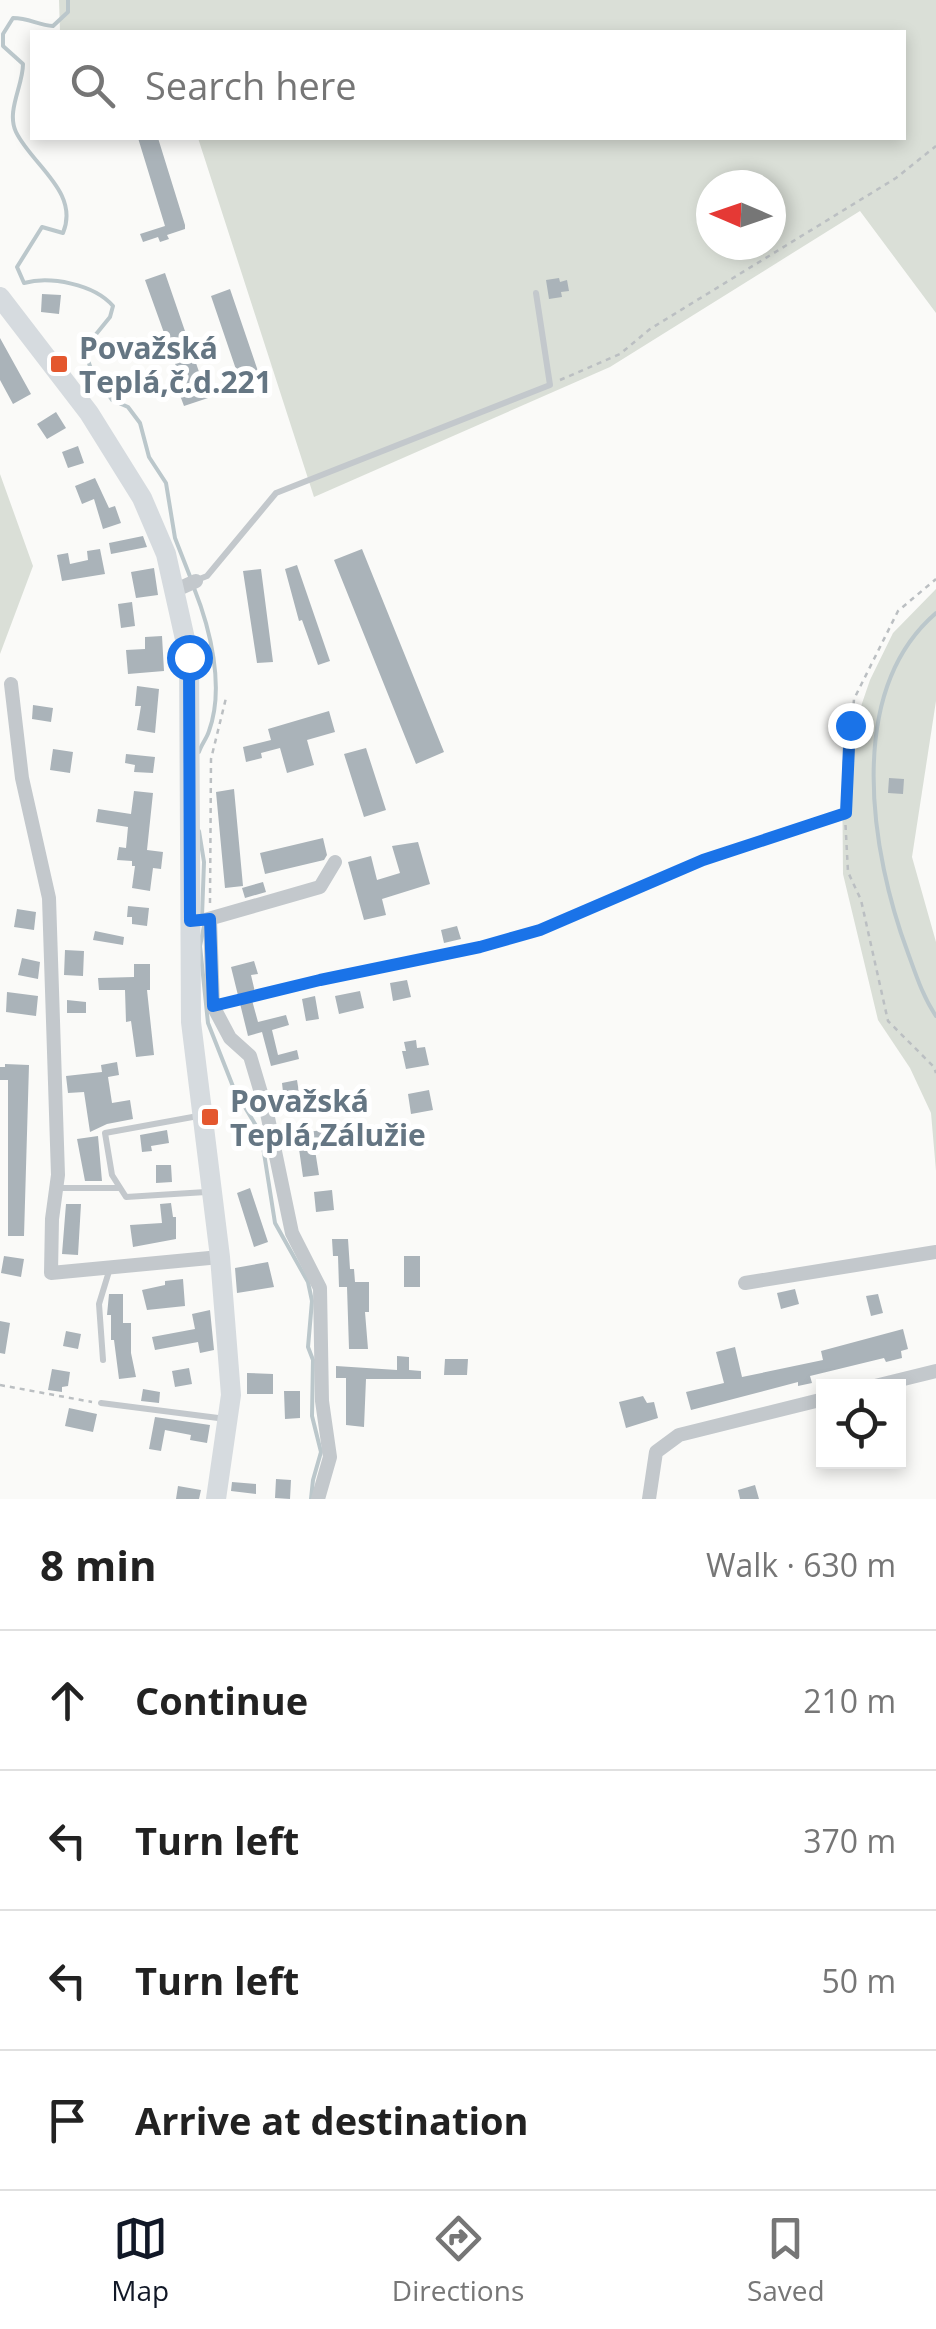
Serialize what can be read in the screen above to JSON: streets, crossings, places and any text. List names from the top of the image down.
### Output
{
  "places": {
    "transit": ["Považská Teplá,č.d.221", "Považská Teplá,Zálužie"]
  },
  "north": "left",
  "page": {
    "search": "Search here",
    "heading": ["8 min", "Walk · 630 m"],
    "list": [
      ["Continue", "210 m"],
      ["Turn left", "370 m"],
      ["Turn left", "50 m"],
      "Arrive at destination"
    ],
    "nav": ["Map", "Directions", "Saved"]
  }
}
